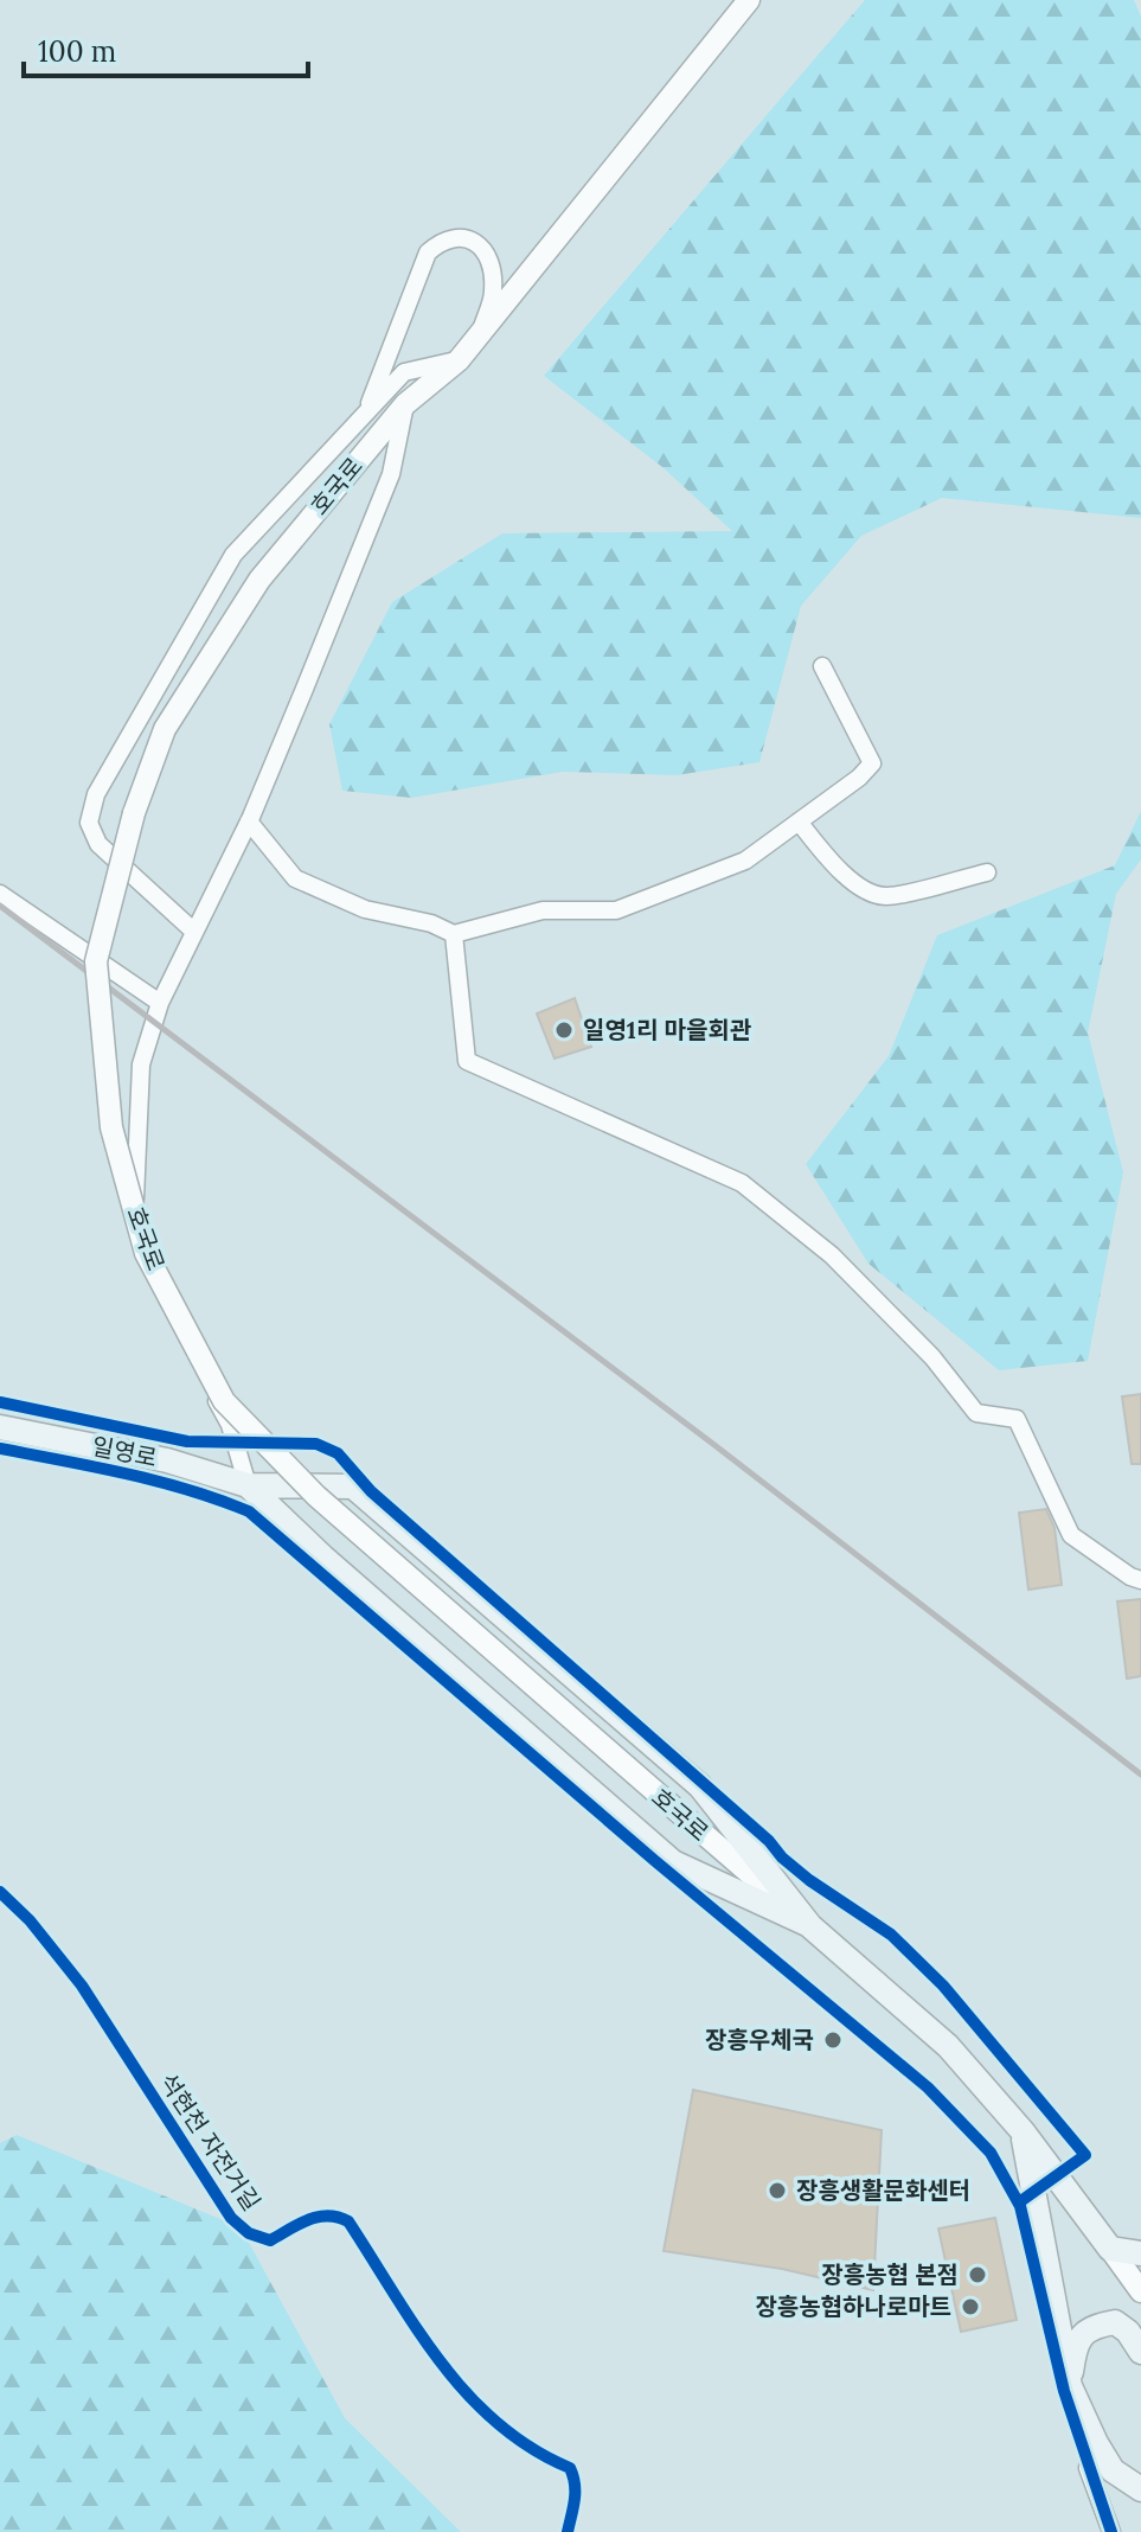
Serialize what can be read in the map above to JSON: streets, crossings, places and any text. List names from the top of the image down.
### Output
{
  "streets": {
    "main road": ["호국로", "일영로"],
    "cycle path": ["석현천 자전거길"]
  },
  "places": [
    "일영1리 마을회관",
    "장흥우체국",
    "장흥생활문화센터",
    "장흥농협 본점",
    "장흥농협하나로마트"
  ],
  "scale_bar": "100 m"
}
